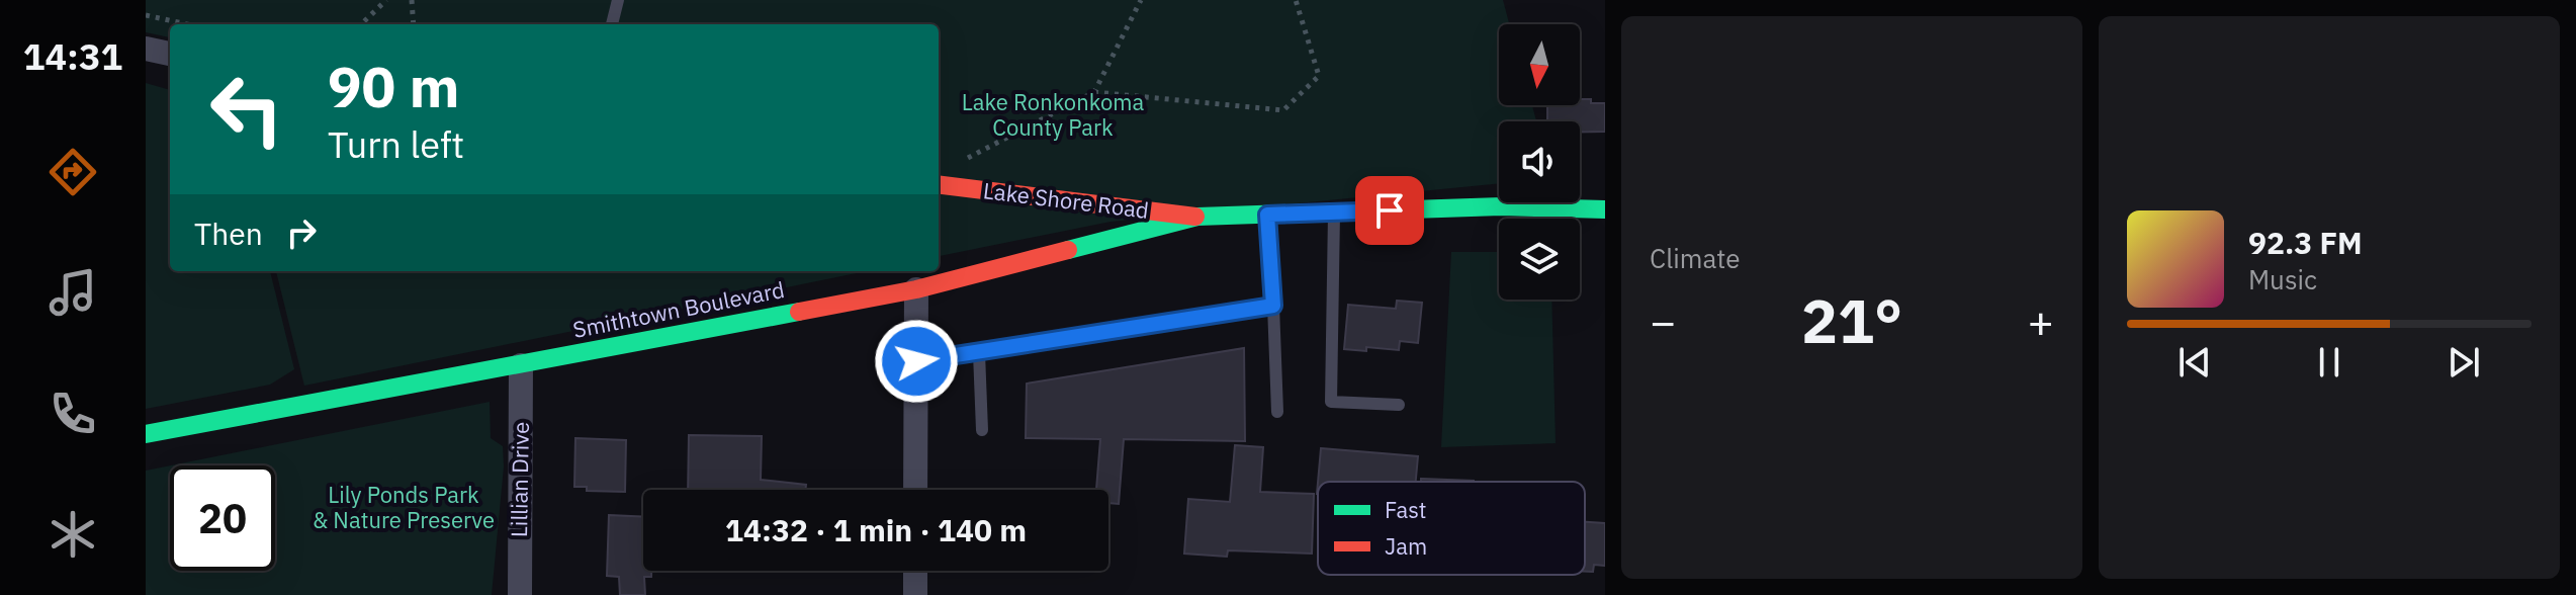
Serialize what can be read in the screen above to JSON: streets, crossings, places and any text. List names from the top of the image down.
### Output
{
  "streets": {
    "main road": ["Lake Shore Road", "Smithtown Boulevard"],
    "street": ["Lillian Drive"]
  },
  "crossings": [
    ["Lake Shore Road", "Smithtown Boulevard"],
    ["Smithtown Boulevard", "Lillian Drive"]
  ],
  "parks": ["Lake Ronkonkoma County Park", "Lily Ponds Park & Nature Preserve"],
  "legend": ["Fast", "Jam"],
  "north": "bottom",
  "page": {
    "tabs": "14:31",
    "tile": "Climate",
    "turn": ["90 m", "Turn left"],
    "then": "Then",
    "song": ["92.3 FM", "Music"],
    "heat": ["−", "21°", "+"],
    "limit": "20",
    "trip": "14:32 · 1 min · 140 m"
  }
}
